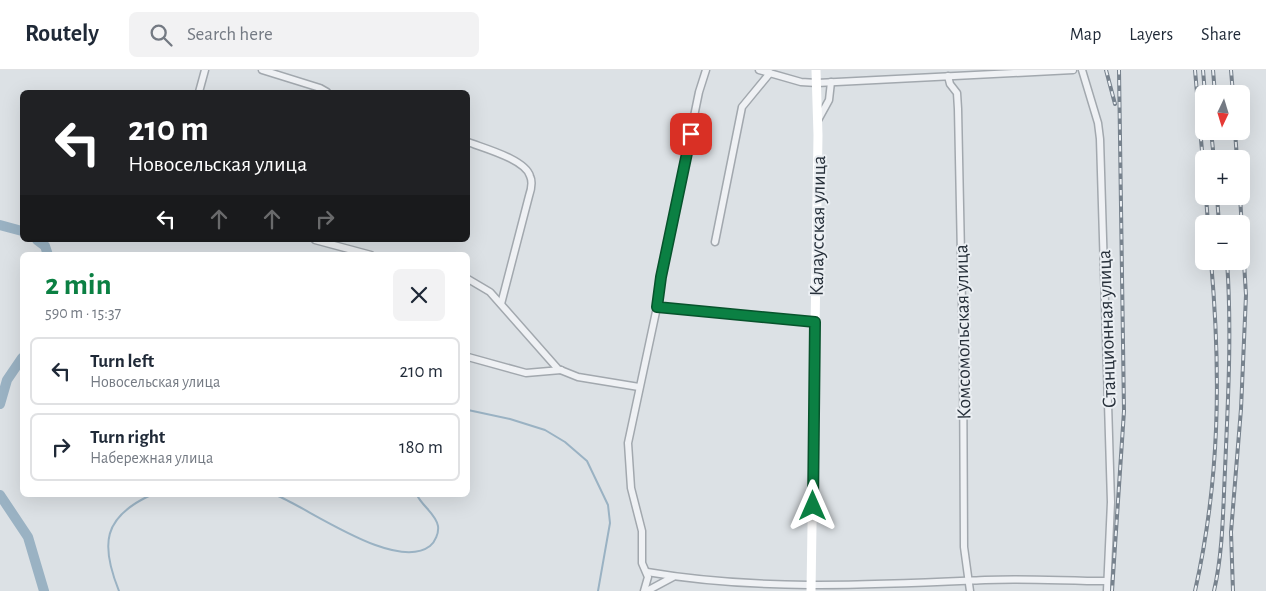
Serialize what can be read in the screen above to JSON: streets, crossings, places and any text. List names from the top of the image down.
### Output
{
  "streets": {
    "street": ["Калаусская улица", "Станционная улица", "Комсомольская улица"]
  },
  "north": "bottom",
  "page": {
    "header": "Routely",
    "search": "Search here",
    "nav": ["Map", "Layers", "Share"],
    "map_buttons": ["+", "−"],
    "turn": ["210 m", "Новосельская улица"],
    "heading": ["2 min", "590 m · 15:37"],
    "list": [
      {
        "name": "Turn left",
        "note": "Новосельская улица",
        "value": "210 m"
      },
      {
        "name": "Turn right",
        "note": "Набережная улица",
        "value": "180 m"
      }
    ]
  }
}
